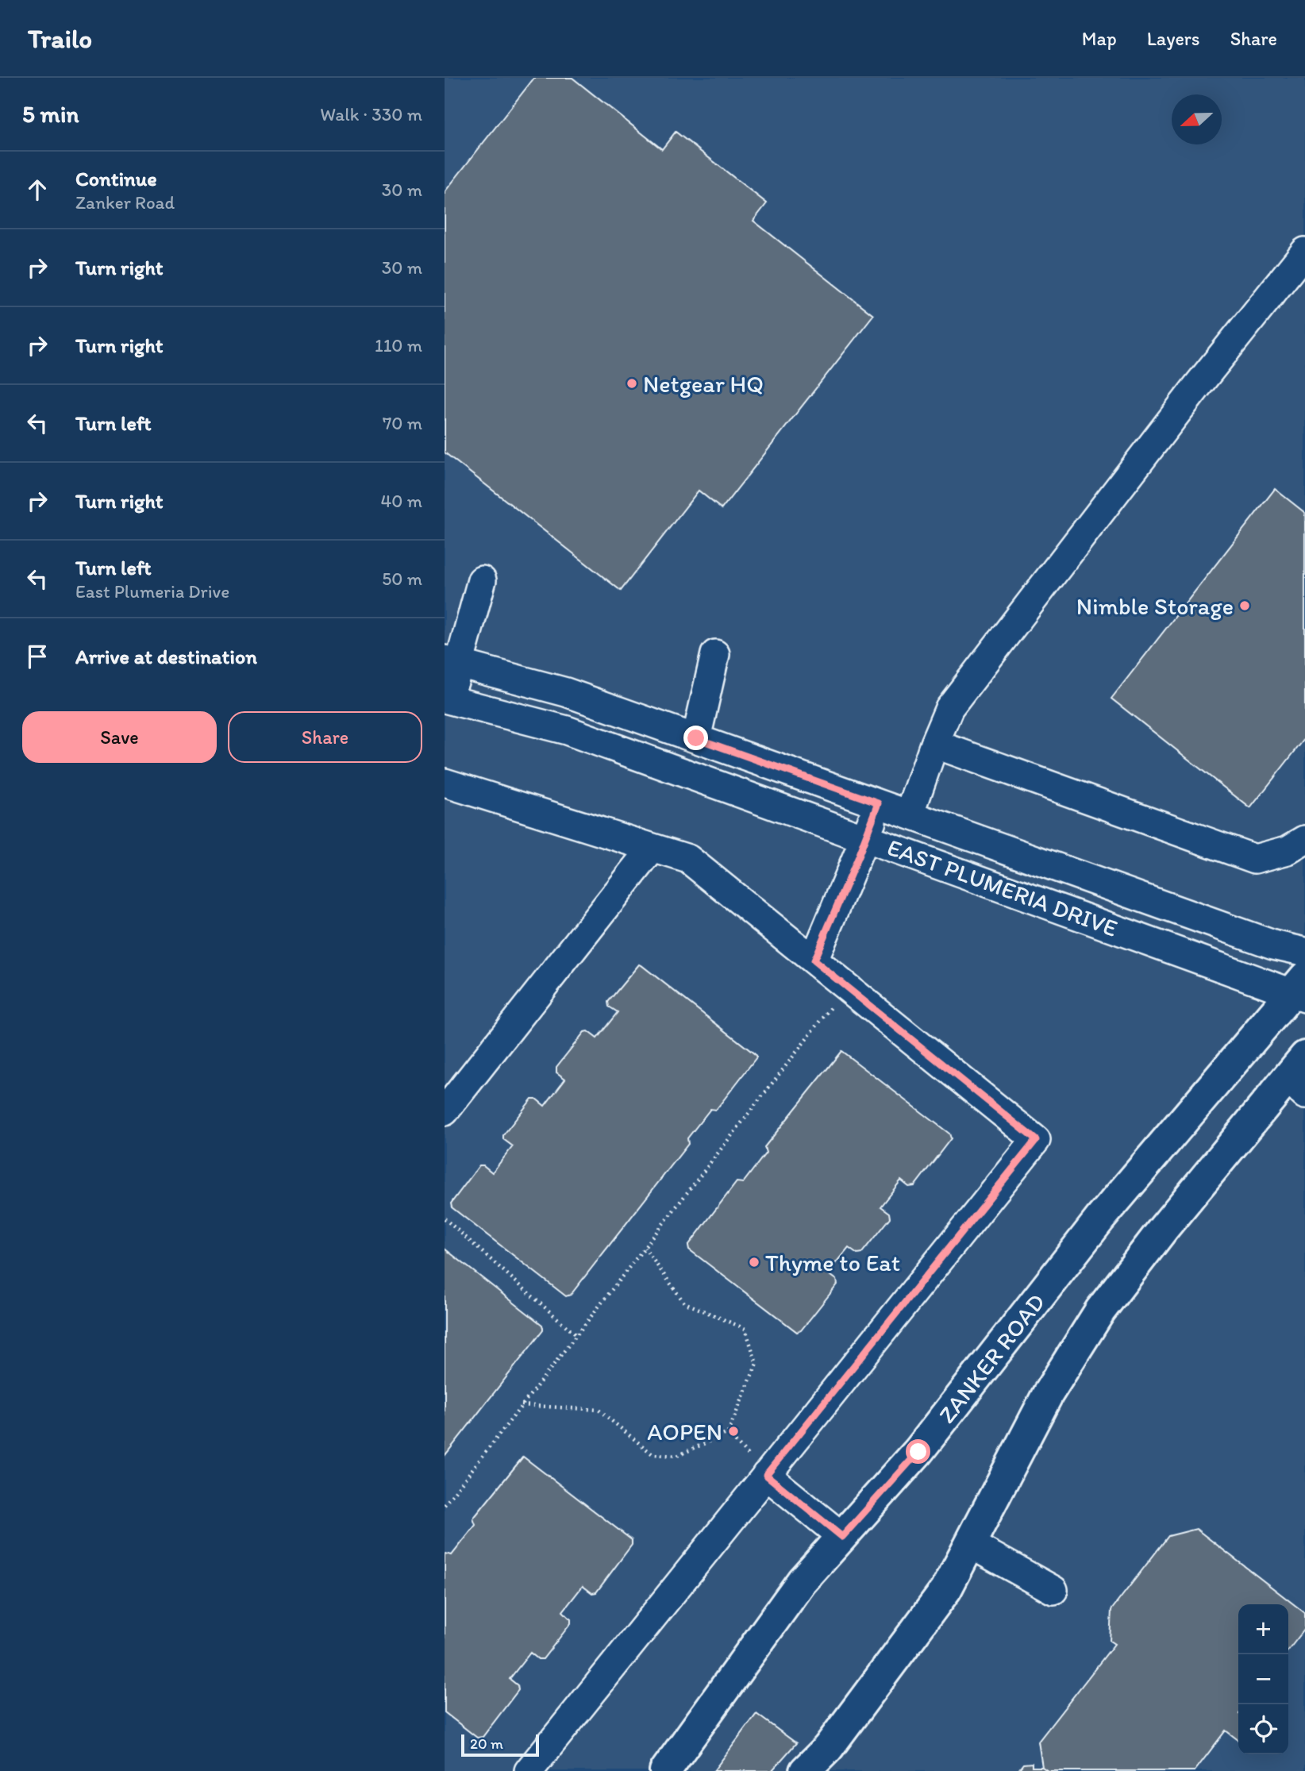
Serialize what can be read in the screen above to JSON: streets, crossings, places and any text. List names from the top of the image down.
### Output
{
  "streets": {
    "main road": ["ZANKER ROAD"],
    "street": ["EAST PLUMERIA DRIVE"]
  },
  "crossings": [
    ["EAST PLUMERIA DRIVE", "ZANKER ROAD"]
  ],
  "places": [
    "Netgear HQ",
    "Nimble Storage",
    "Thyme to Eat",
    "AOPEN"
  ],
  "scale_bar": "20 m",
  "north": "left",
  "page": {
    "header": "Trailo",
    "nav": ["Map", "Layers", "Share"],
    "heading": ["5 min", "Walk · 330 m"],
    "list": [
      ["Continue", "Zanker Road", "30 m"],
      ["Turn right", "30 m"],
      ["Turn right", "110 m"],
      ["Turn left", "70 m"],
      ["Turn right", "40 m"],
      ["Turn left", "East Plumeria Drive", "50 m"],
      "Arrive at destination"
    ],
    "buttons": ["Save", "Share"],
    "map_buttons": ["+", "−"],
    "scale": "20 m"
  }
}
